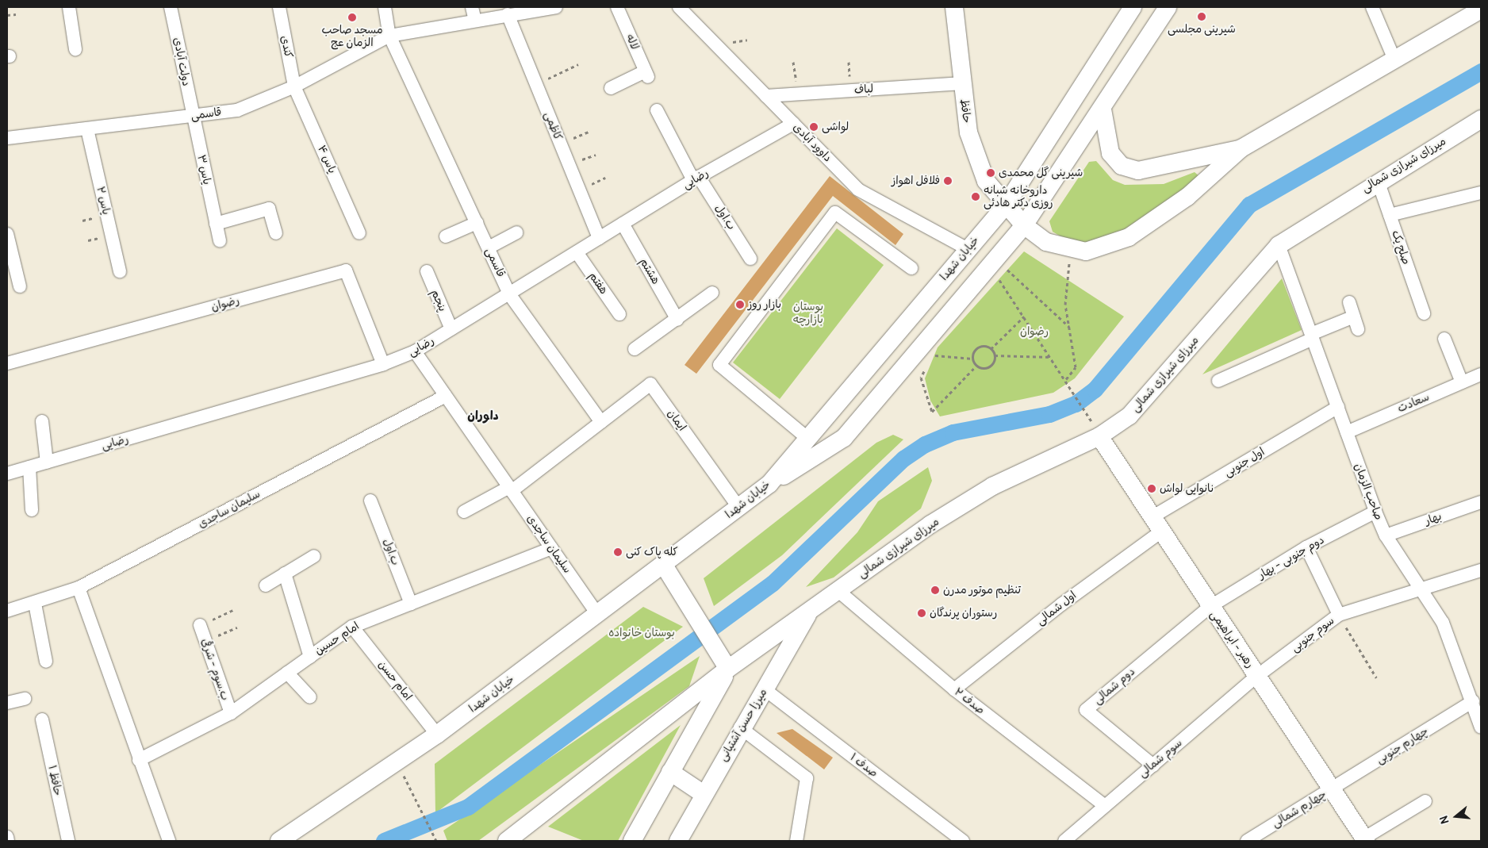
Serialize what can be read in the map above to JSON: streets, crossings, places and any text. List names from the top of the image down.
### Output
{
  "streets": {
    "main road": [
      "حافظ",
      "میرزای شیرازی شمالی",
      "خیابان شهدا",
      "رهبر - ابراهیمی",
      "میرزا حسن آشتیانی"
    ],
    "street": [
      "لاله",
      "کندی",
      "دولت آبادی",
      "لباف",
      "قاسمی",
      "کاظمی",
      "داوود آبادی",
      "یاس ۴",
      "یاس ۳",
      "رضایی",
      "یاس ۲",
      "ب.اول",
      "صلح یک",
      "هشتم",
      "هفتم",
      "پنجم",
      "رضوان",
      "سعادت",
      "ایمان",
      "اول جنوبی",
      "صاحب الزمان",
      "سلیمان ساجدی",
      "بهار",
      "دوم جنوبی - بهار",
      "اول شمالی",
      "سوم جنوبی",
      "امام حسین",
      "ب.سوم - شرقی",
      "امام حسن",
      "دوم شمالی",
      "صدف ۲",
      "چهارم جنوبی",
      "سوم شمالی",
      "صدف ۱",
      "حافظ ۱",
      "چهارم شمالی"
    ]
  },
  "crossings": [
    ["کندی", "قاسمی"],
    ["کندی", "یاس ۴"],
    ["دولت آبادی", "قاسمی"],
    ["دولت آبادی", "یاس ۳"],
    ["لباف", "حافظ"],
    ["لباف", "داوود آبادی"],
    ["حافظ", "خیابان شهدا"],
    ["قاسمی", "کاظمی"],
    ["قاسمی", "یاس ۴"],
    ["قاسمی", "یاس ۳"],
    ["قاسمی", "رضایی"],
    ["قاسمی", "یاس ۲"],
    ["کاظمی", "رضایی"],
    ["داوود آبادی", "رضایی"],
    ["داوود آبادی", "خیابان شهدا"],
    ["میرزای شیرازی شمالی", "صلح یک"],
    ["میرزای شیرازی شمالی", "صاحب الزمان"],
    ["میرزای شیرازی شمالی", "رهبر - ابراهیمی"],
    ["میرزای شیرازی شمالی", "صدف ۲"],
    ["میرزای شیرازی شمالی", "میرزا حسن آشتیانی"],
    ["رضایی", "ب.اول"],
    ["رضایی", "هشتم"],
    ["رضایی", "هفتم"],
    ["رضایی", "پنجم"],
    ["رضایی", "رضوان"],
    ["رضایی", "سلیمان ساجدی"],
    ["ب.اول", "امام حسین"],
    ["خیابان شهدا", "ایمان"],
    ["خیابان شهدا", "سلیمان ساجدی"],
    ["خیابان شهدا", "امام حسن"],
    ["سعادت", "صاحب الزمان"],
    ["ایمان", "سلیمان ساجدی"],
    ["اول جنوبی", "صاحب الزمان"],
    ["اول جنوبی", "اول شمالی"],
    ["اول جنوبی", "رهبر - ابراهیمی"],
    ["صاحب الزمان", "بهار"],
    ["صاحب الزمان", "دوم جنوبی - بهار"],
    ["صاحب الزمان", "سوم جنوبی"],
    ["صاحب الزمان", "چهارم جنوبی"],
    ["سلیمان ساجدی", "امام حسین"],
    ["دوم جنوبی - بهار", "رهبر - ابراهیمی"],
    ["دوم جنوبی - بهار", "دوم شمالی"],
    ["اول شمالی", "رهبر - ابراهیمی"],
    ["اول شمالی", "صدف ۲"],
    ["سوم جنوبی", "رهبر - ابراهیمی"],
    ["سوم جنوبی", "سوم شمالی"],
    ["امام حسین", "ب.سوم - شرقی"],
    ["امام حسین", "امام حسن"],
    ["رهبر - ابراهیمی", "دوم شمالی"],
    ["رهبر - ابراهیمی", "چهارم جنوبی"],
    ["رهبر - ابراهیمی", "سوم شمالی"],
    ["رهبر - ابراهیمی", "چهارم شمالی"],
    ["دوم شمالی", "سوم شمالی"],
    ["صدف ۲", "سوم شمالی"],
    ["میرزا حسن آشتیانی", "صدف ۱"],
    ["چهارم جنوبی", "چهارم شمالی"]
  ],
  "districts": ["داوران"],
  "parks": ["بوستان بازارچه", "رضوان", "بوستان خانواده"],
  "places": [
    "شیرینی مجلسی",
    "مسجد صاحب الزمان عج",
    "لواشی",
    "شیرینی گل محمدی",
    "فلافل اهواز",
    "داروخانه شبانه روزی دکتر هادئی",
    "بازار روز",
    "نانوایی لواش",
    "کله پاک کنی",
    "تنظیم موتور مدرن",
    "رستوران پرندگان"
  ],
  "north": "left"
}
